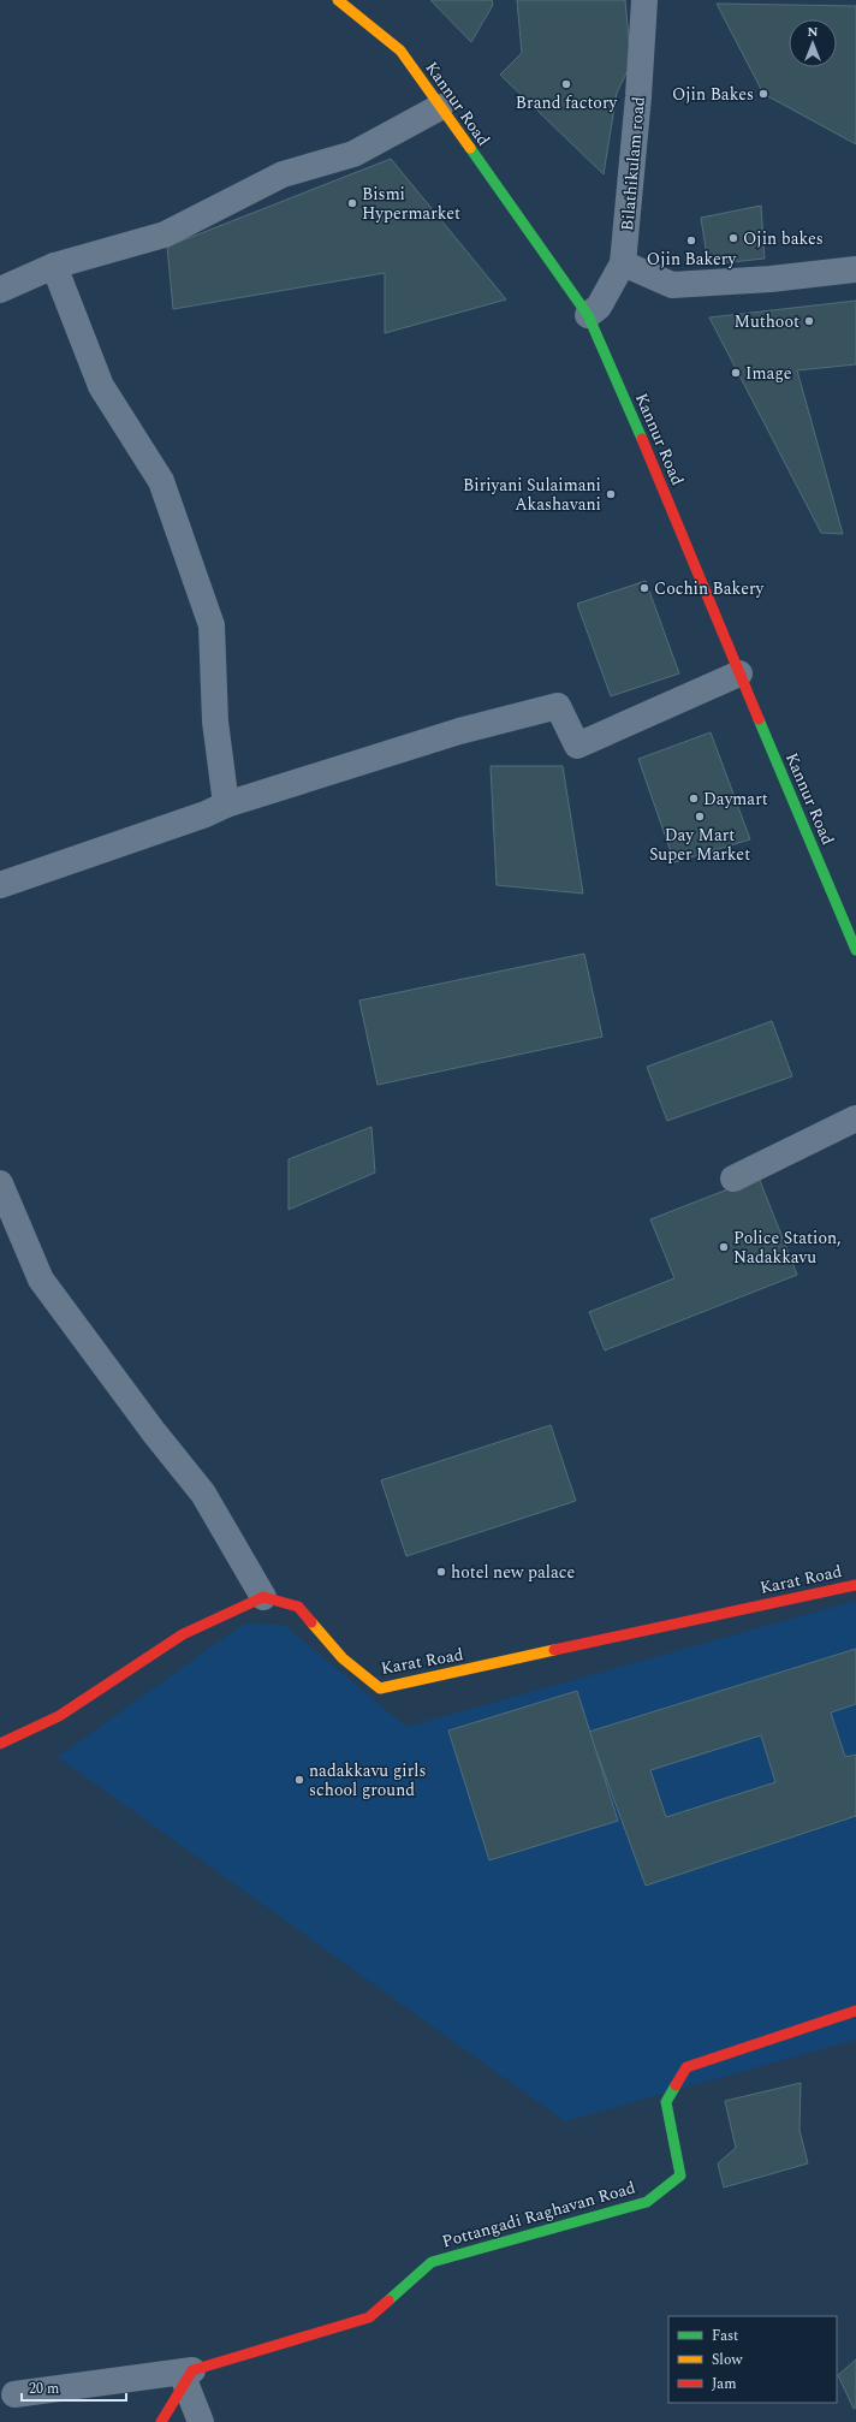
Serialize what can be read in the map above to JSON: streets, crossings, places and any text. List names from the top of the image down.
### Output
{
  "streets": {
    "street": [
      "Kannur Road",
      "Bilathikulam road",
      "Karat Road",
      "Pottangadi Raghavan Road"
    ]
  },
  "crossings": [
    ["Kannur Road", "Bilathikulam road"]
  ],
  "places": [
    "Brand factory",
    "Ojin Bakes",
    "Bismi Hypermarket",
    "Ojin bakes",
    "Ojin Bakery",
    "Muthoot",
    "Image",
    "Biriyani Sulaimani Akashavani",
    "Cochin Bakery",
    "Daymart",
    "Day Mart Super Market",
    "Police Station, Nadakkavu",
    "hotel new palace",
    "nadakkavu girls school ground"
  ],
  "legend": ["Fast", "Slow", "Jam"],
  "scale_bar": "20 m",
  "north": "top"
}
